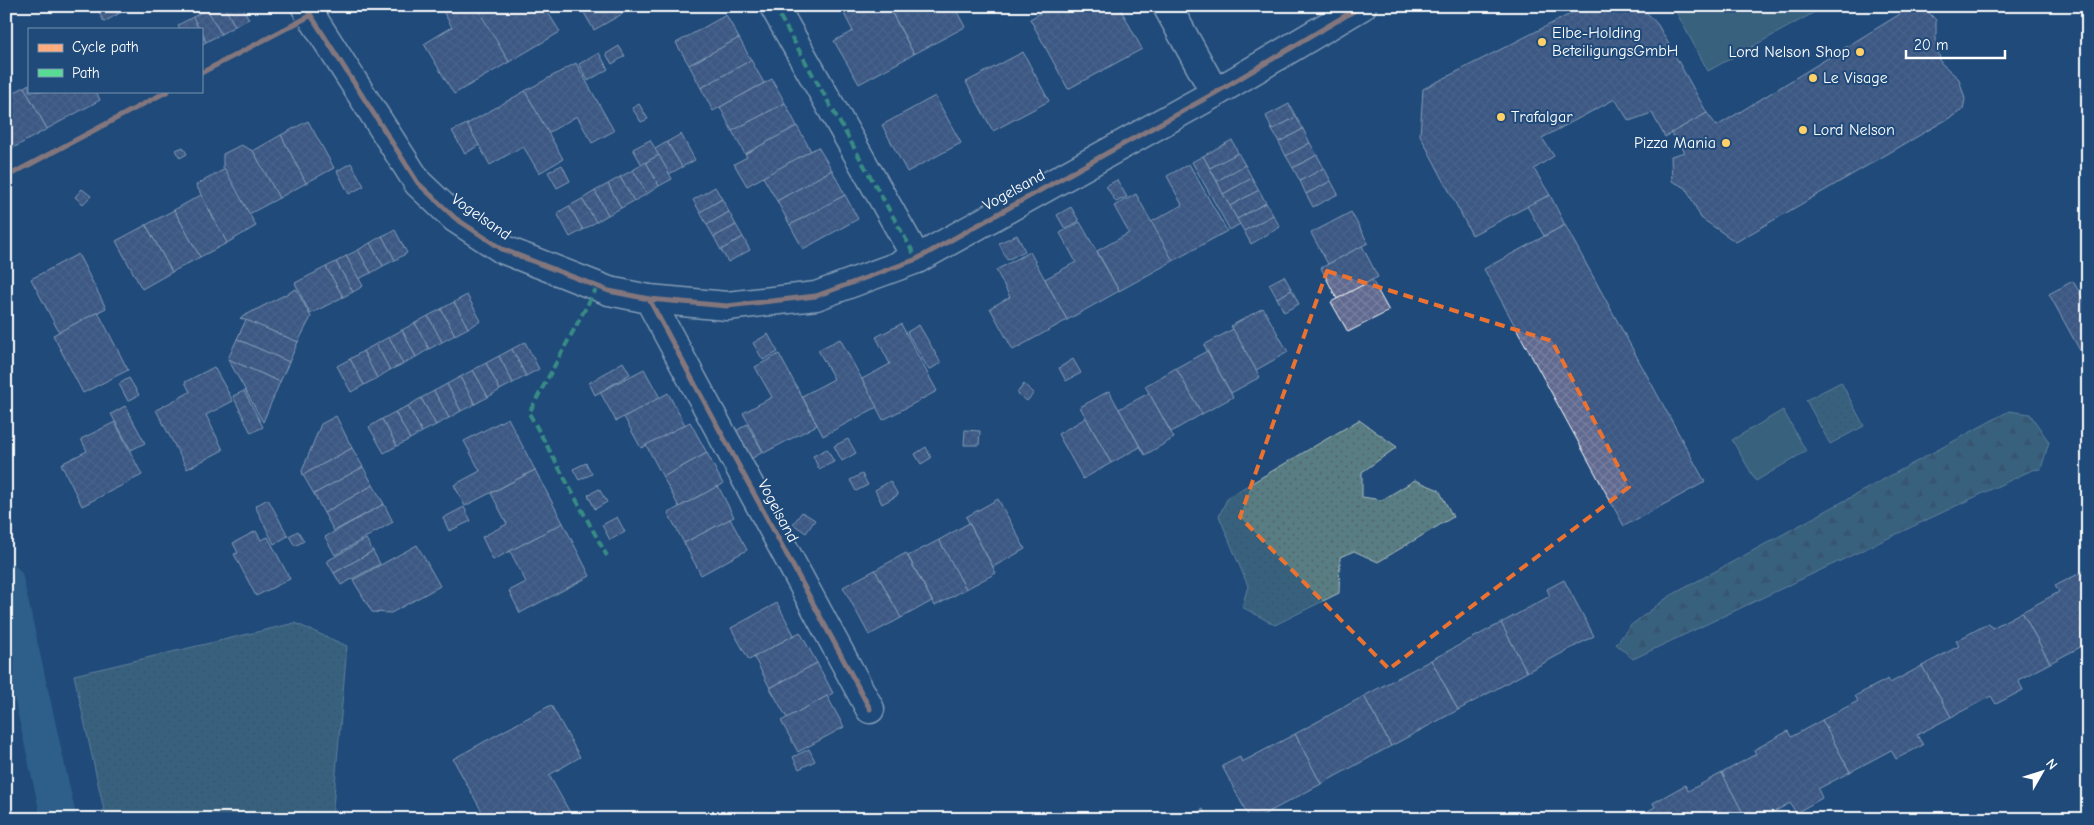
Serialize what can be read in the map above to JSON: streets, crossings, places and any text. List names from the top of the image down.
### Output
{
  "streets": {
    "street": ["Vogelsand"]
  },
  "places": [
    "Elbe-Holding BeteiligungsGmbH",
    "Lord Nelson Shop",
    "Le Visage",
    "Trafalgar",
    "Lord Nelson",
    "Pizza Mania"
  ],
  "legend": ["Cycle path", "Path"],
  "scale_bar": "20 m",
  "north": "top right"
}
